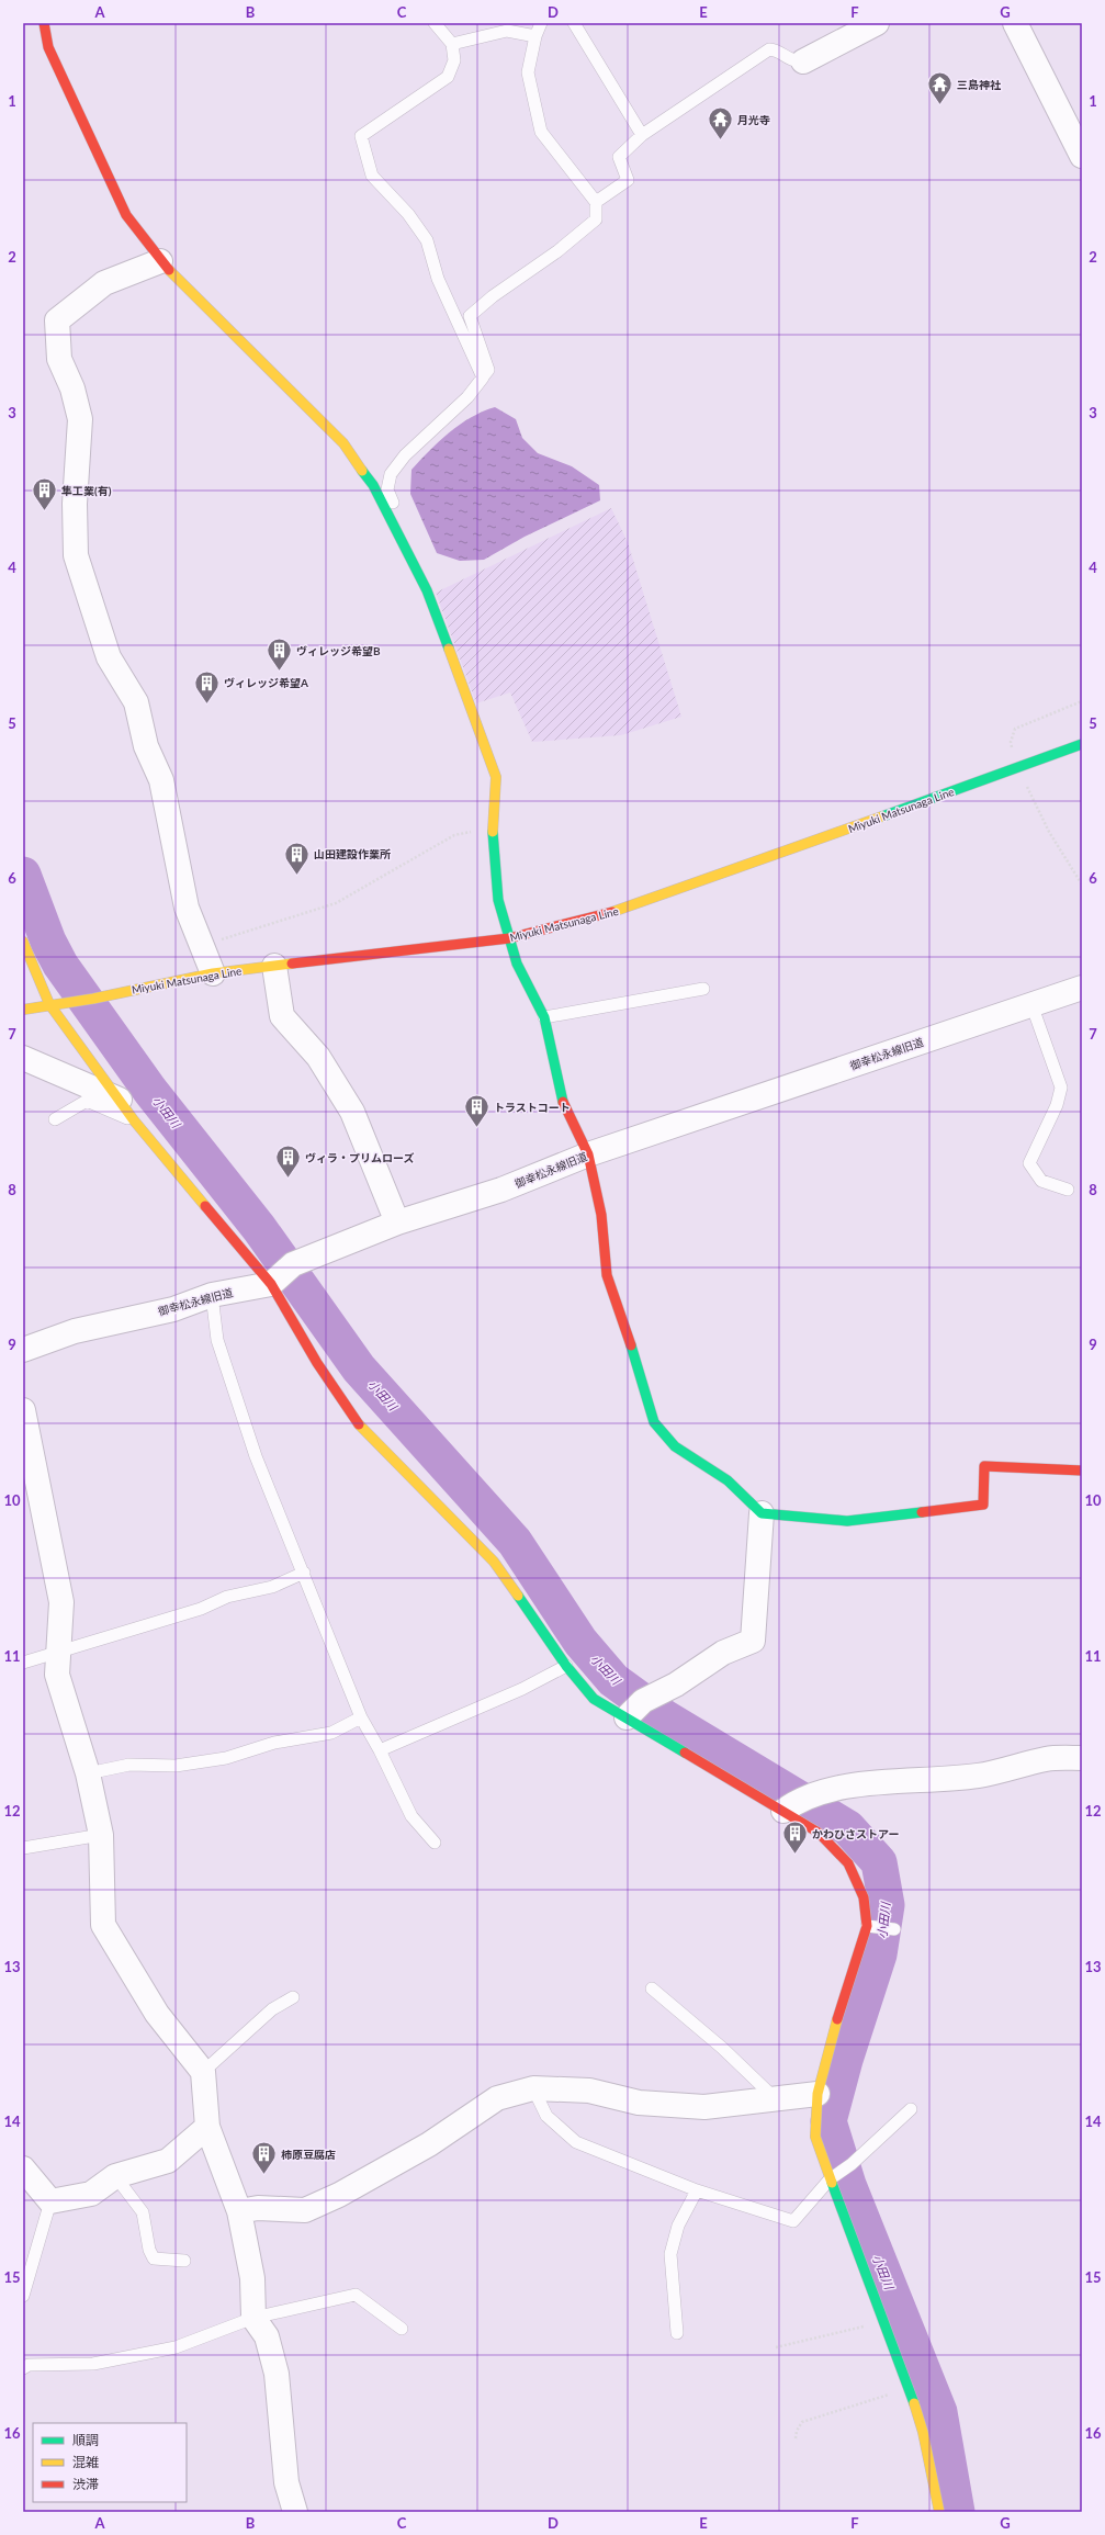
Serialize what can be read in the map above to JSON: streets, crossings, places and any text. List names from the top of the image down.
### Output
{
  "streets": {
    "street": ["Miyuki Matsunaga Line", "御幸松永線旧道"]
  },
  "water": ["小田川"],
  "places": {
    "temple": ["三島神社", "月光寺"],
    "building": [
      "隼工業(有)",
      "ヴィレッジ希望B",
      "ヴィレッジ希望A",
      "山田建設作業所",
      "トラストコート",
      "ヴィラ・プリムローズ",
      "かわひさストアー",
      "柿原豆腐店"
    ]
  },
  "legend": ["順調", "混雑", "渋滞"],
  "grid": {
    "columns": [
      "A",
      "B",
      "C",
      "D",
      "E",
      "F",
      "G"
    ],
    "rows": [
      "1",
      "2",
      "3",
      "4",
      "5",
      "6",
      "7",
      "8",
      "9",
      "10",
      "11",
      "12",
      "13",
      "14",
      "15",
      "16"
    ]
  }
}
